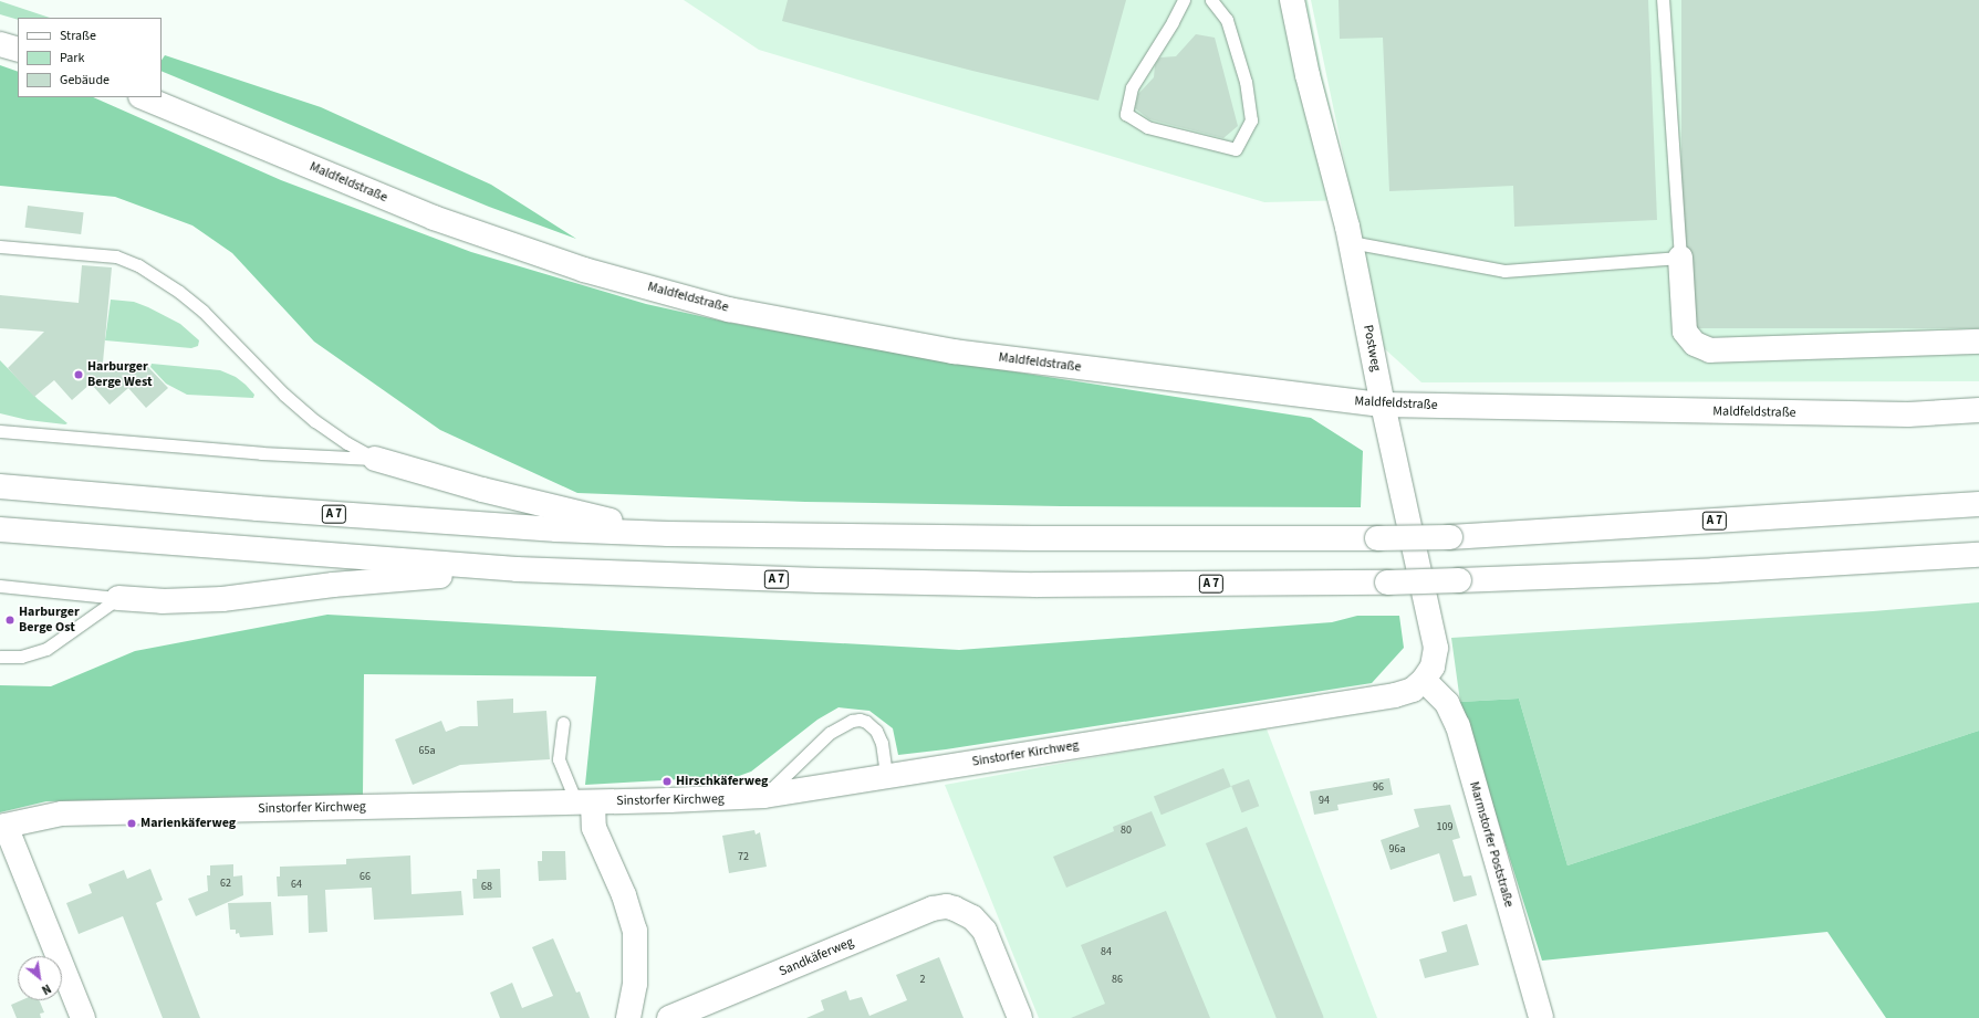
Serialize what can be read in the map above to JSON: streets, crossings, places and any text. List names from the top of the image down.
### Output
{
  "streets": {
    "main road": [
      "Maldfeldstraße",
      "Postweg",
      "A 7",
      "Sinstorfer Kirchweg",
      "Marmstorfer Poststraße",
      "Sandkäferweg"
    ]
  },
  "crossings": [
    ["Maldfeldstraße", "Postweg"],
    ["Postweg", "Sinstorfer Kirchweg"],
    ["Postweg", "Marmstorfer Poststraße"],
    ["Sinstorfer Kirchweg", "Marmstorfer Poststraße"]
  ],
  "places": [
    "Harburger Berge West",
    "Harburger Berge Ost",
    "Hirschkäferweg",
    "Marienkäferweg"
  ],
  "house_numbers": [
    "65a",
    "96",
    "94",
    "109",
    "80",
    "96a",
    "72",
    "66",
    "62",
    "64",
    "68",
    "84",
    "2",
    "86"
  ],
  "legend": ["Straße", "Park", "Gebäude"],
  "north": "bottom right"
}
